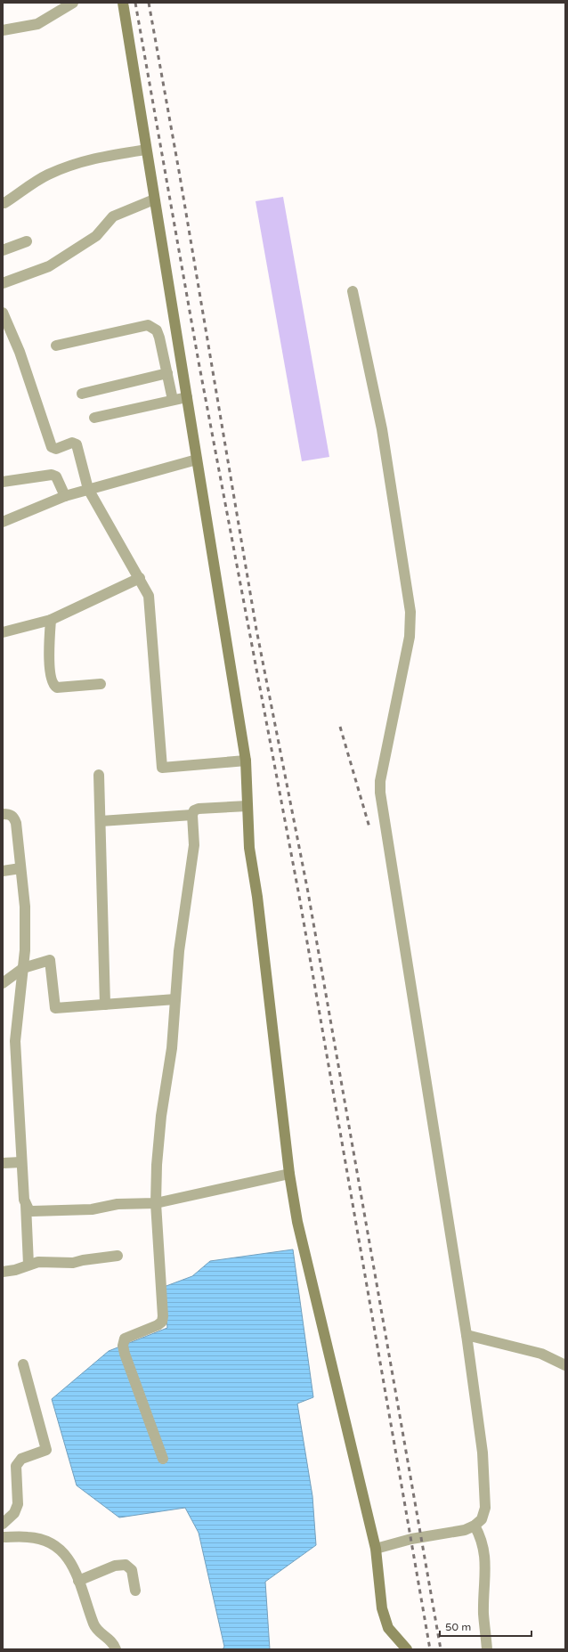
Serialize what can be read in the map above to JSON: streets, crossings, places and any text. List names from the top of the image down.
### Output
{
  "scale_bar": "50 m"
}
